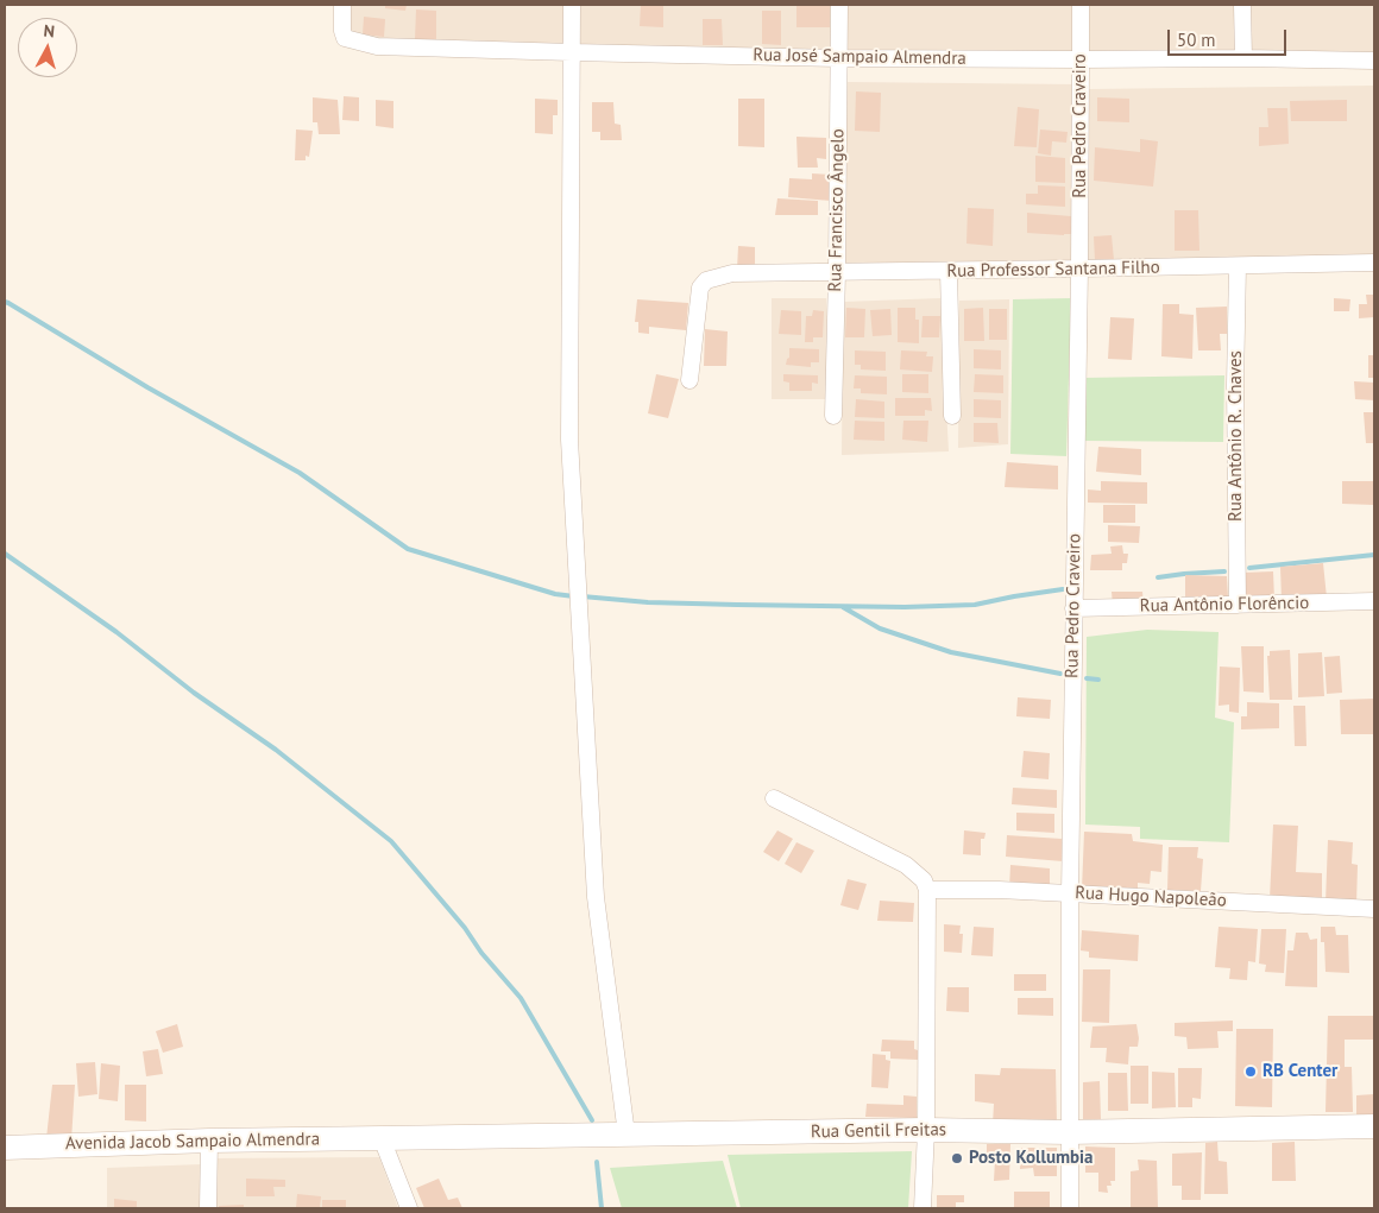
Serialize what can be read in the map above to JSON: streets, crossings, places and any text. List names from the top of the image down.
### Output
{
  "streets": {
    "main road": ["Rua Gentil Freitas", "Avenida Jacob Sampaio Almendra"],
    "street": [
      "Rua José Sampaio Almendra",
      "Rua Pedro Craveiro",
      "Rua Francisco Ângelo",
      "Rua Professor Santana Filho",
      "Rua Antônio R. Chaves",
      "Rua Antônio Florêncio",
      "Rua Hugo Napoleão"
    ]
  },
  "crossings": [
    ["Rua José Sampaio Almendra", "Rua Pedro Craveiro"],
    ["Rua José Sampaio Almendra", "Rua Francisco Ângelo"],
    ["Rua Pedro Craveiro", "Rua Professor Santana Filho"],
    ["Rua Pedro Craveiro", "Rua Antônio Florêncio"],
    ["Rua Pedro Craveiro", "Rua Hugo Napoleão"],
    ["Rua Pedro Craveiro", "Rua Gentil Freitas"],
    ["Rua Francisco Ângelo", "Rua Professor Santana Filho"],
    ["Rua Professor Santana Filho", "Rua Antônio R. Chaves"],
    ["Rua Antônio R. Chaves", "Rua Antônio Florêncio"],
    ["Rua Gentil Freitas", "Avenida Jacob Sampaio Almendra"]
  ],
  "places": ["RB Center", "Posto Kollumbia"],
  "scale_bar": "50 m",
  "north": "top"
}
